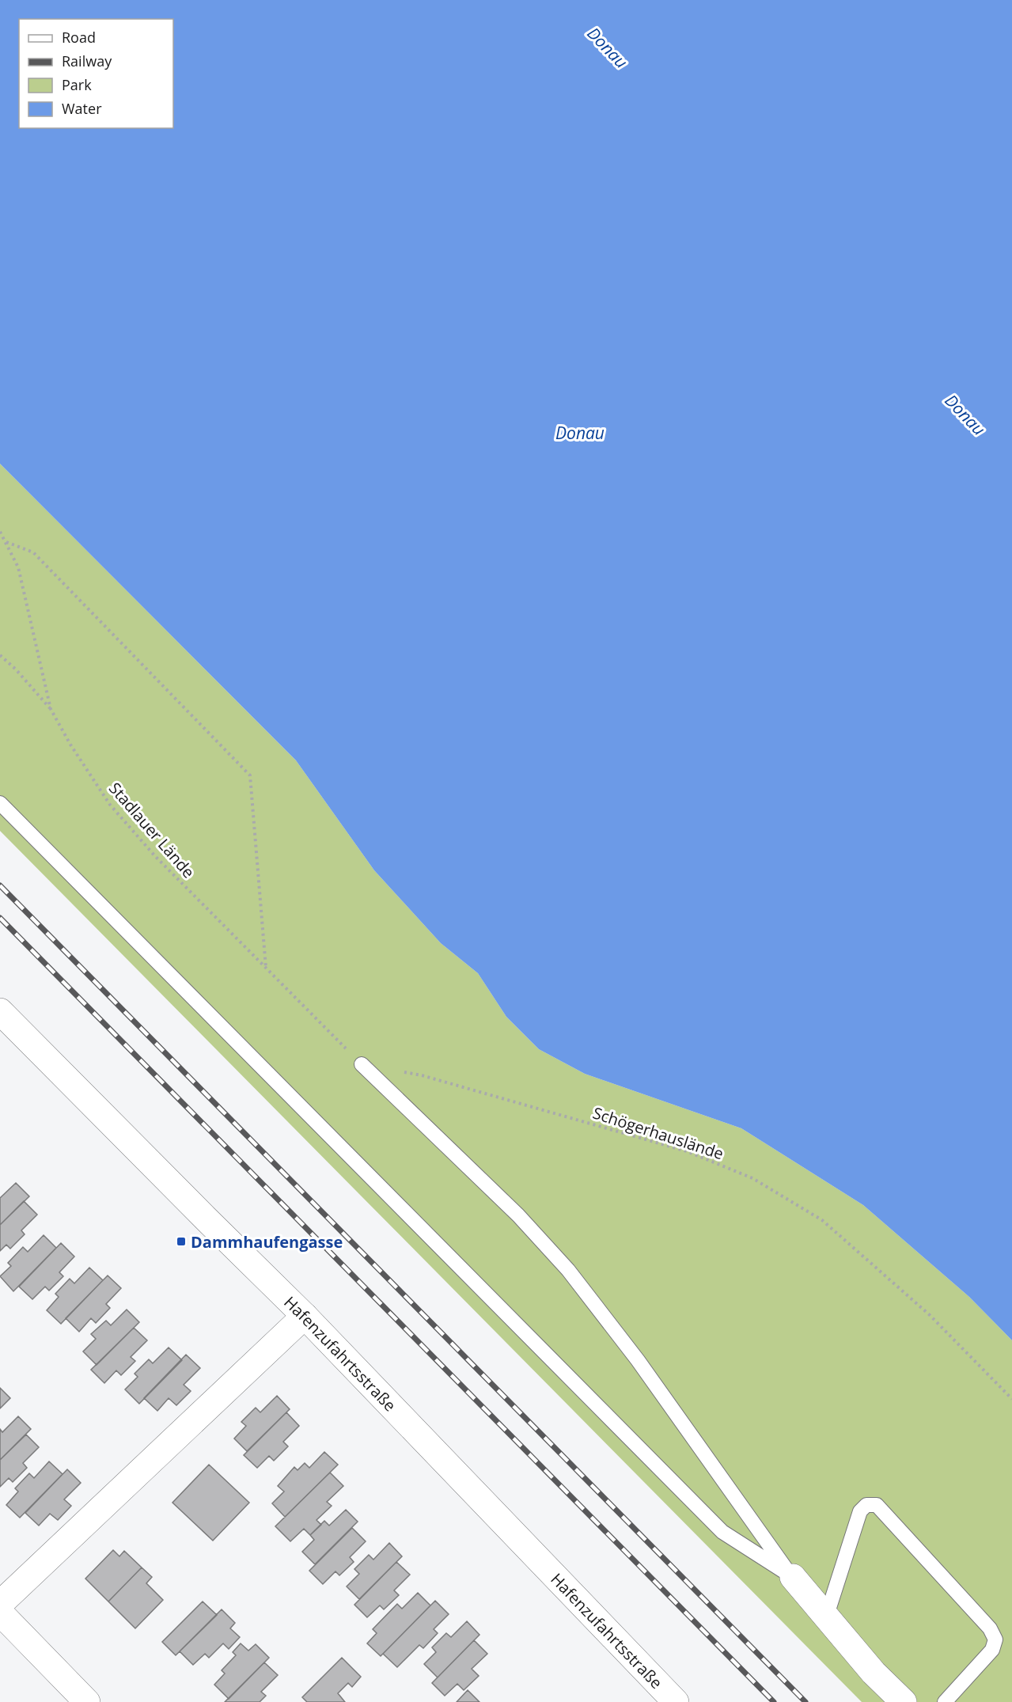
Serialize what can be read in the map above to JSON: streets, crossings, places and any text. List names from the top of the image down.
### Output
{
  "streets": {
    "main road": ["Hafenzufahrtsstraße"],
    "path": ["Stadlauer Lände", "Schögerhauslände"]
  },
  "crossings": [
    ["Stadlauer Lände", "Schögerhauslände"]
  ],
  "water": ["Donau"],
  "places": {
    "transit": ["Dammhaufengasse"]
  },
  "legend": [
    "Road",
    "Railway",
    "Park",
    "Water"
  ]
}
